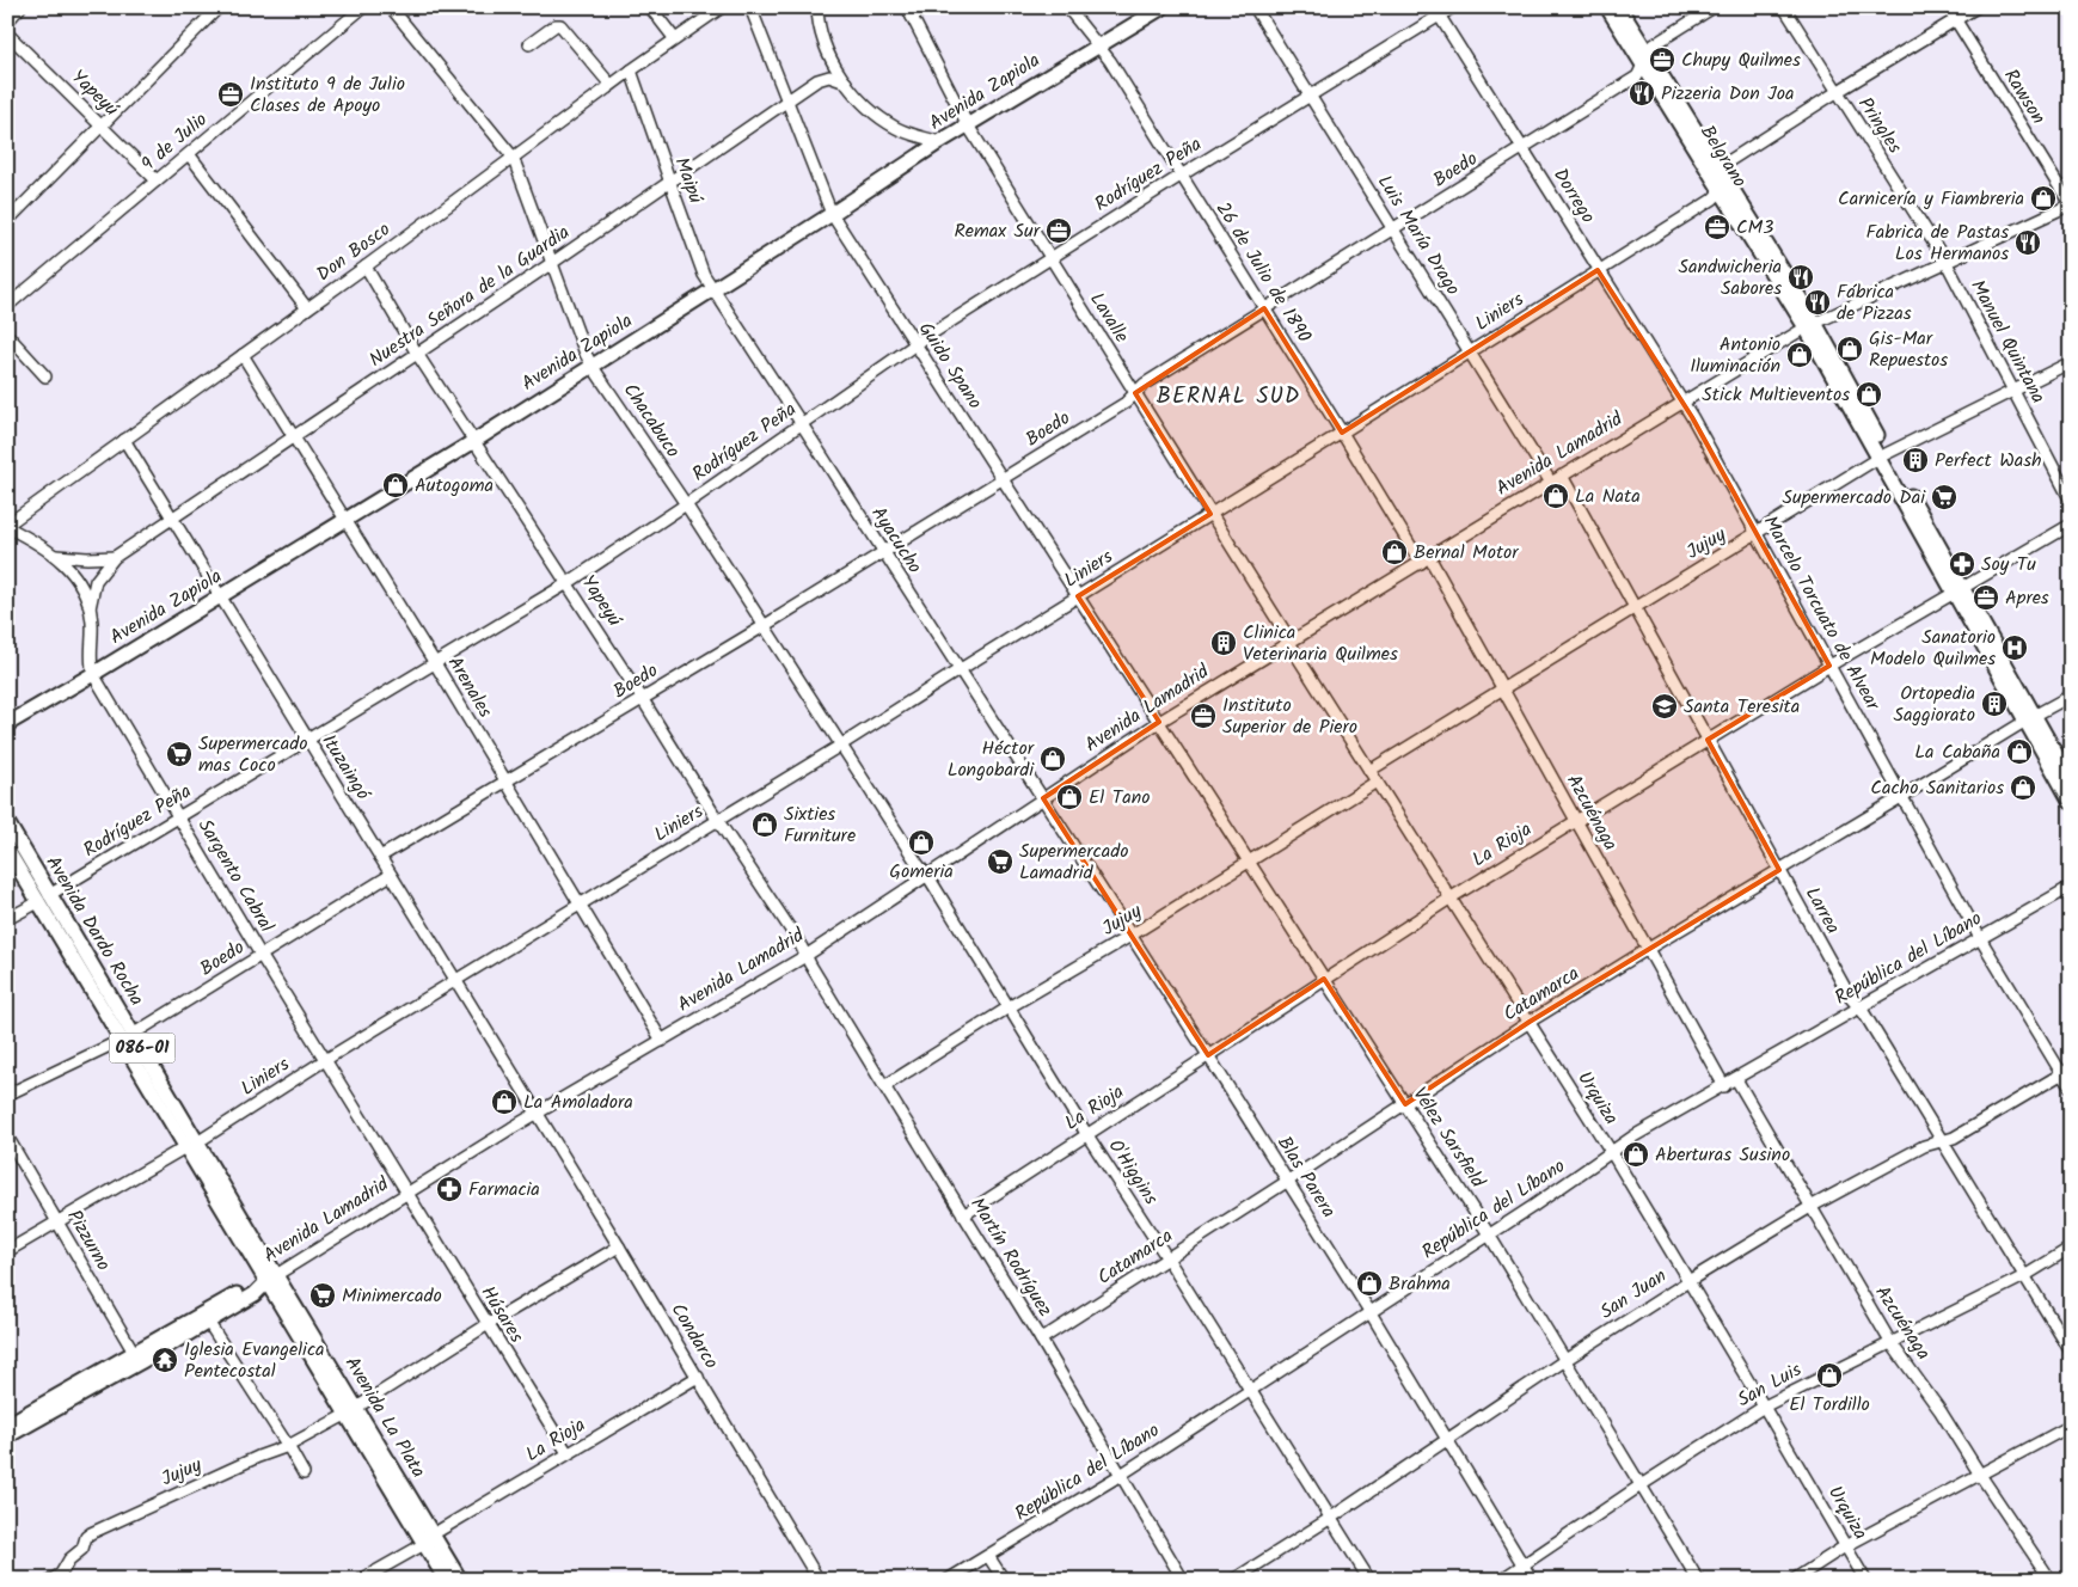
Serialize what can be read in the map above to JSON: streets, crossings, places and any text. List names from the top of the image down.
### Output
{
  "streets": {
    "main road": [
      "Avenida Zapiola",
      "Belgrano",
      "Avenida Lamadrid",
      "Avenida Dardo Rocha",
      "086-01",
      "Avenida La Plata"
    ],
    "street": [
      "Yapeyú",
      "Rawson",
      "Pringles",
      "9 de Julio",
      "Boedo",
      "Rodríguez Peña",
      "Maipú",
      "Dorrego",
      "Luis María Drago",
      "Don Bosco",
      "26 de Julio de 1890",
      "Nuestra Señora de la Guardia",
      "Liniers",
      "Lavalle",
      "Manuel Quintana",
      "Guido Spano",
      "Chacabuco",
      "Ayacucho",
      "Jujuy",
      "Marcelo Torcuato de Alvear",
      "Arenales",
      "Ituzaingó",
      "Azcuénaga",
      "La Rioja",
      "Sargento Cabral",
      "Larrea",
      "República del Líbano",
      "Catamarca",
      "Urquiza",
      "Vélez Sarsfield",
      "O'Higgins",
      "Blas Parera",
      "Pizzurno",
      "Martín Rodríguez",
      "San Juan",
      "Húsares",
      "Condarco",
      "San Luis"
    ]
  },
  "crossings": [
    ["Avenida Zapiola", "Yapeyú"],
    ["Avenida Zapiola", "Maipú"],
    ["Avenida Zapiola", "26 de Julio de 1890"],
    ["Avenida Zapiola", "Lavalle"],
    ["Avenida Zapiola", "Guido Spano"],
    ["Avenida Zapiola", "Chacabuco"],
    ["Avenida Zapiola", "Ayacucho"],
    ["Avenida Zapiola", "Arenales"],
    ["Avenida Zapiola", "Ituzaingó"],
    ["Avenida Zapiola", "Sargento Cabral"],
    ["Yapeyú", "9 de Julio"],
    ["Yapeyú", "Boedo"],
    ["Yapeyú", "Rodríguez Peña"],
    ["Yapeyú", "Don Bosco"],
    ["Yapeyú", "Nuestra Señora de la Guardia"],
    ["Yapeyú", "Liniers"],
    ["Yapeyú", "Avenida Lamadrid"],
    ["Yapeyú", "Martín Rodríguez"],
    ["Rawson", "Avenida Lamadrid"],
    ["Pringles", "Manuel Quintana"],
    ["Pringles", "Avenida Lamadrid"],
    ["Belgrano", "Boedo"],
    ["Belgrano", "Liniers"],
    ["Belgrano", "Avenida Lamadrid"],
    ["Boedo", "Dorrego"],
    ["Boedo", "Luis María Drago"],
    ["Boedo", "26 de Julio de 1890"],
    ["Boedo", "Lavalle"],
    ["Boedo", "Guido Spano"],
    ["Boedo", "Chacabuco"],
    ["Boedo", "Ayacucho"],
    ["Boedo", "Arenales"],
    ["Boedo", "Ituzaingó"],
    ["Boedo", "Sargento Cabral"],
    ["Boedo", "Avenida Dardo Rocha"],
    ["Rodríguez Peña", "Dorrego"],
    ["Rodríguez Peña", "Luis María Drago"],
    ["Rodríguez Peña", "26 de Julio de 1890"],
    ["Rodríguez Peña", "Lavalle"],
    ["Rodríguez Peña", "Guido Spano"],
    ["Rodríguez Peña", "Chacabuco"],
    ["Rodríguez Peña", "Ayacucho"],
    ["Rodríguez Peña", "Arenales"],
    ["Rodríguez Peña", "Ituzaingó"],
    ["Rodríguez Peña", "Sargento Cabral"],
    ["Rodríguez Peña", "Avenida Dardo Rocha"],
    ["Maipú", "Don Bosco"],
    ["Maipú", "Nuestra Señora de la Guardia"],
    ["Maipú", "Ayacucho"],
    ["Dorrego", "Liniers"],
    ["Dorrego", "Avenida Lamadrid"],
    ["Dorrego", "Marcelo Torcuato de Alvear"],
    ["Luis María Drago", "Liniers"],
    ["Luis María Drago", "Avenida Lamadrid"],
    ["Don Bosco", "Chacabuco"],
    ["Don Bosco", "Arenales"],
    ["Don Bosco", "Ituzaingó"],
    ["Don Bosco", "Sargento Cabral"],
    ["26 de Julio de 1890", "Liniers"],
    ["26 de Julio de 1890", "Avenida Lamadrid"],
    ["26 de Julio de 1890", "Azcuénaga"],
    ["Nuestra Señora de la Guardia", "Guido Spano"],
    ["Nuestra Señora de la Guardia", "Chacabuco"],
    ["Nuestra Señora de la Guardia", "Arenales"],
    ["Nuestra Señora de la Guardia", "Ituzaingó"],
    ["Nuestra Señora de la Guardia", "Sargento Cabral"],
    ["Liniers", "Lavalle"],
    ["Liniers", "Guido Spano"],
    ["Liniers", "Chacabuco"],
    ["Liniers", "Ayacucho"],
    ["Liniers", "Arenales"],
    ["Liniers", "Ituzaingó"],
    ["Liniers", "Sargento Cabral"],
    ["Liniers", "Avenida Dardo Rocha"],
    ["Liniers", "Pizzurno"],
    ["Lavalle", "Avenida Lamadrid"],
    ["Lavalle", "Urquiza"],
    ["Manuel Quintana", "Avenida Lamadrid"],
    ["Manuel Quintana", "Jujuy"],
    ["Guido Spano", "Avenida Lamadrid"],
    ["Guido Spano", "Vélez Sarsfield"],
    ["Chacabuco", "Avenida Lamadrid"],
    ["Chacabuco", "O'Higgins"],
    ["Avenida Lamadrid", "Ayacucho"],
    ["Avenida Lamadrid", "Marcelo Torcuato de Alvear"],
    ["Avenida Lamadrid", "Arenales"],
    ["Avenida Lamadrid", "Ituzaingó"],
    ["Avenida Lamadrid", "Azcuénaga"],
    ["Avenida Lamadrid", "Sargento Cabral"],
    ["Avenida Lamadrid", "Larrea"],
    ["Avenida Lamadrid", "Avenida Dardo Rocha"],
    ["Avenida Lamadrid", "Urquiza"],
    ["Avenida Lamadrid", "Vélez Sarsfield"],
    ["Avenida Lamadrid", "O'Higgins"],
    ["Avenida Lamadrid", "Blas Parera"],
    ["Avenida Lamadrid", "Pizzurno"],
    ["Avenida Lamadrid", "Martín Rodríguez"],
    ["Avenida Lamadrid", "Húsares"],
    ["Avenida Lamadrid", "Condarco"],
    ["Avenida Lamadrid", "Avenida La Plata"],
    ["Ayacucho", "Blas Parera"],
    ["Jujuy", "Marcelo Torcuato de Alvear"],
    ["Jujuy", "Azcuénaga"],
    ["Jujuy", "Larrea"],
    ["Jujuy", "Urquiza"],
    ["Jujuy", "Vélez Sarsfield"],
    ["Jujuy", "O'Higgins"],
    ["Jujuy", "Blas Parera"],
    ["Jujuy", "Martín Rodríguez"],
    ["Jujuy", "Húsares"],
    ["Jujuy", "Condarco"],
    ["Jujuy", "Avenida La Plata"],
    ["Marcelo Torcuato de Alvear", "La Rioja"],
    ["Marcelo Torcuato de Alvear", "República del Líbano"],
    ["Marcelo Torcuato de Alvear", "Catamarca"],
    ["Marcelo Torcuato de Alvear", "San Juan"],
    ["Ituzaingó", "Condarco"],
    ["Azcuénaga", "La Rioja"],
    ["Azcuénaga", "República del Líbano"],
    ["Azcuénaga", "Catamarca"],
    ["Azcuénaga", "San Juan"],
    ["Azcuénaga", "San Luis"],
    ["La Rioja", "Larrea"],
    ["La Rioja", "Urquiza"],
    ["La Rioja", "Vélez Sarsfield"],
    ["La Rioja", "O'Higgins"],
    ["La Rioja", "Blas Parera"],
    ["La Rioja", "Martín Rodríguez"],
    ["La Rioja", "Húsares"],
    ["La Rioja", "Condarco"],
    ["La Rioja", "Avenida La Plata"],
    ["Sargento Cabral", "Húsares"],
    ["Larrea", "República del Líbano"],
    ["Larrea", "Catamarca"],
    ["Larrea", "San Juan"],
    ["Larrea", "San Luis"],
    ["Avenida Dardo Rocha", "Avenida La Plata"],
    ["República del Líbano", "Urquiza"],
    ["República del Líbano", "Vélez Sarsfield"],
    ["República del Líbano", "O'Higgins"],
    ["República del Líbano", "Blas Parera"],
    ["República del Líbano", "Martín Rodríguez"],
    ["Catamarca", "Urquiza"],
    ["Catamarca", "Vélez Sarsfield"],
    ["Catamarca", "O'Higgins"],
    ["Catamarca", "Blas Parera"],
    ["Catamarca", "Martín Rodríguez"],
    ["Urquiza", "San Juan"],
    ["Urquiza", "San Luis"],
    ["Vélez Sarsfield", "San Juan"],
    ["Vélez Sarsfield", "San Luis"],
    ["O'Higgins", "San Juan"],
    ["Blas Parera", "San Juan"],
    ["Blas Parera", "San Luis"]
  ],
  "districts": ["BERNAL SUD"],
  "places": {
    "office": [
      "Chupy Quilmes",
      "Instituto 9 de Julio Clases de Apoyo",
      "CM3",
      "Remax Sur",
      "Apres",
      "Instituto Superior de Piero"
    ],
    "restaurant": [
      "Pizzeria Don Joa",
      "Fabrica de Pastas Los Hermanos",
      "Sandwicheria Sabores",
      "Fábrica de Pizzas"
    ],
    "shop": [
      "Carnicería y Fiambreria",
      "Gis-Mar Repuestos",
      "Antonio Iluminación",
      "Stick Multieventos",
      "Autogoma",
      "La Nata",
      "Bernal Motor",
      "La Cabaña",
      "Héctor Longobardi",
      "Cacho Sanitarios",
      "El Tano",
      "Sixties Furniture",
      "Gomeria",
      "La Amoladora",
      "Aberturas Susino",
      "Brahma",
      "El Tordillo"
    ],
    "building": ["Perfect Wash", "Clinica Veterinaria Quilmes", "Ortopedia Saggiorato"],
    "supermarket": [
      "Supermercado Dai",
      "Supermercado mas Coco",
      "Supermercado Lamadrid",
      "Minimercado"
    ],
    "pharmacy": ["Soy Tu", "Farmacia"],
    "hospital": ["Sanatorio Modelo Quilmes"],
    "school or university": ["Santa Teresita"],
    "temple": ["Iglesia Evangelica Pentecostal"]
  }
}
